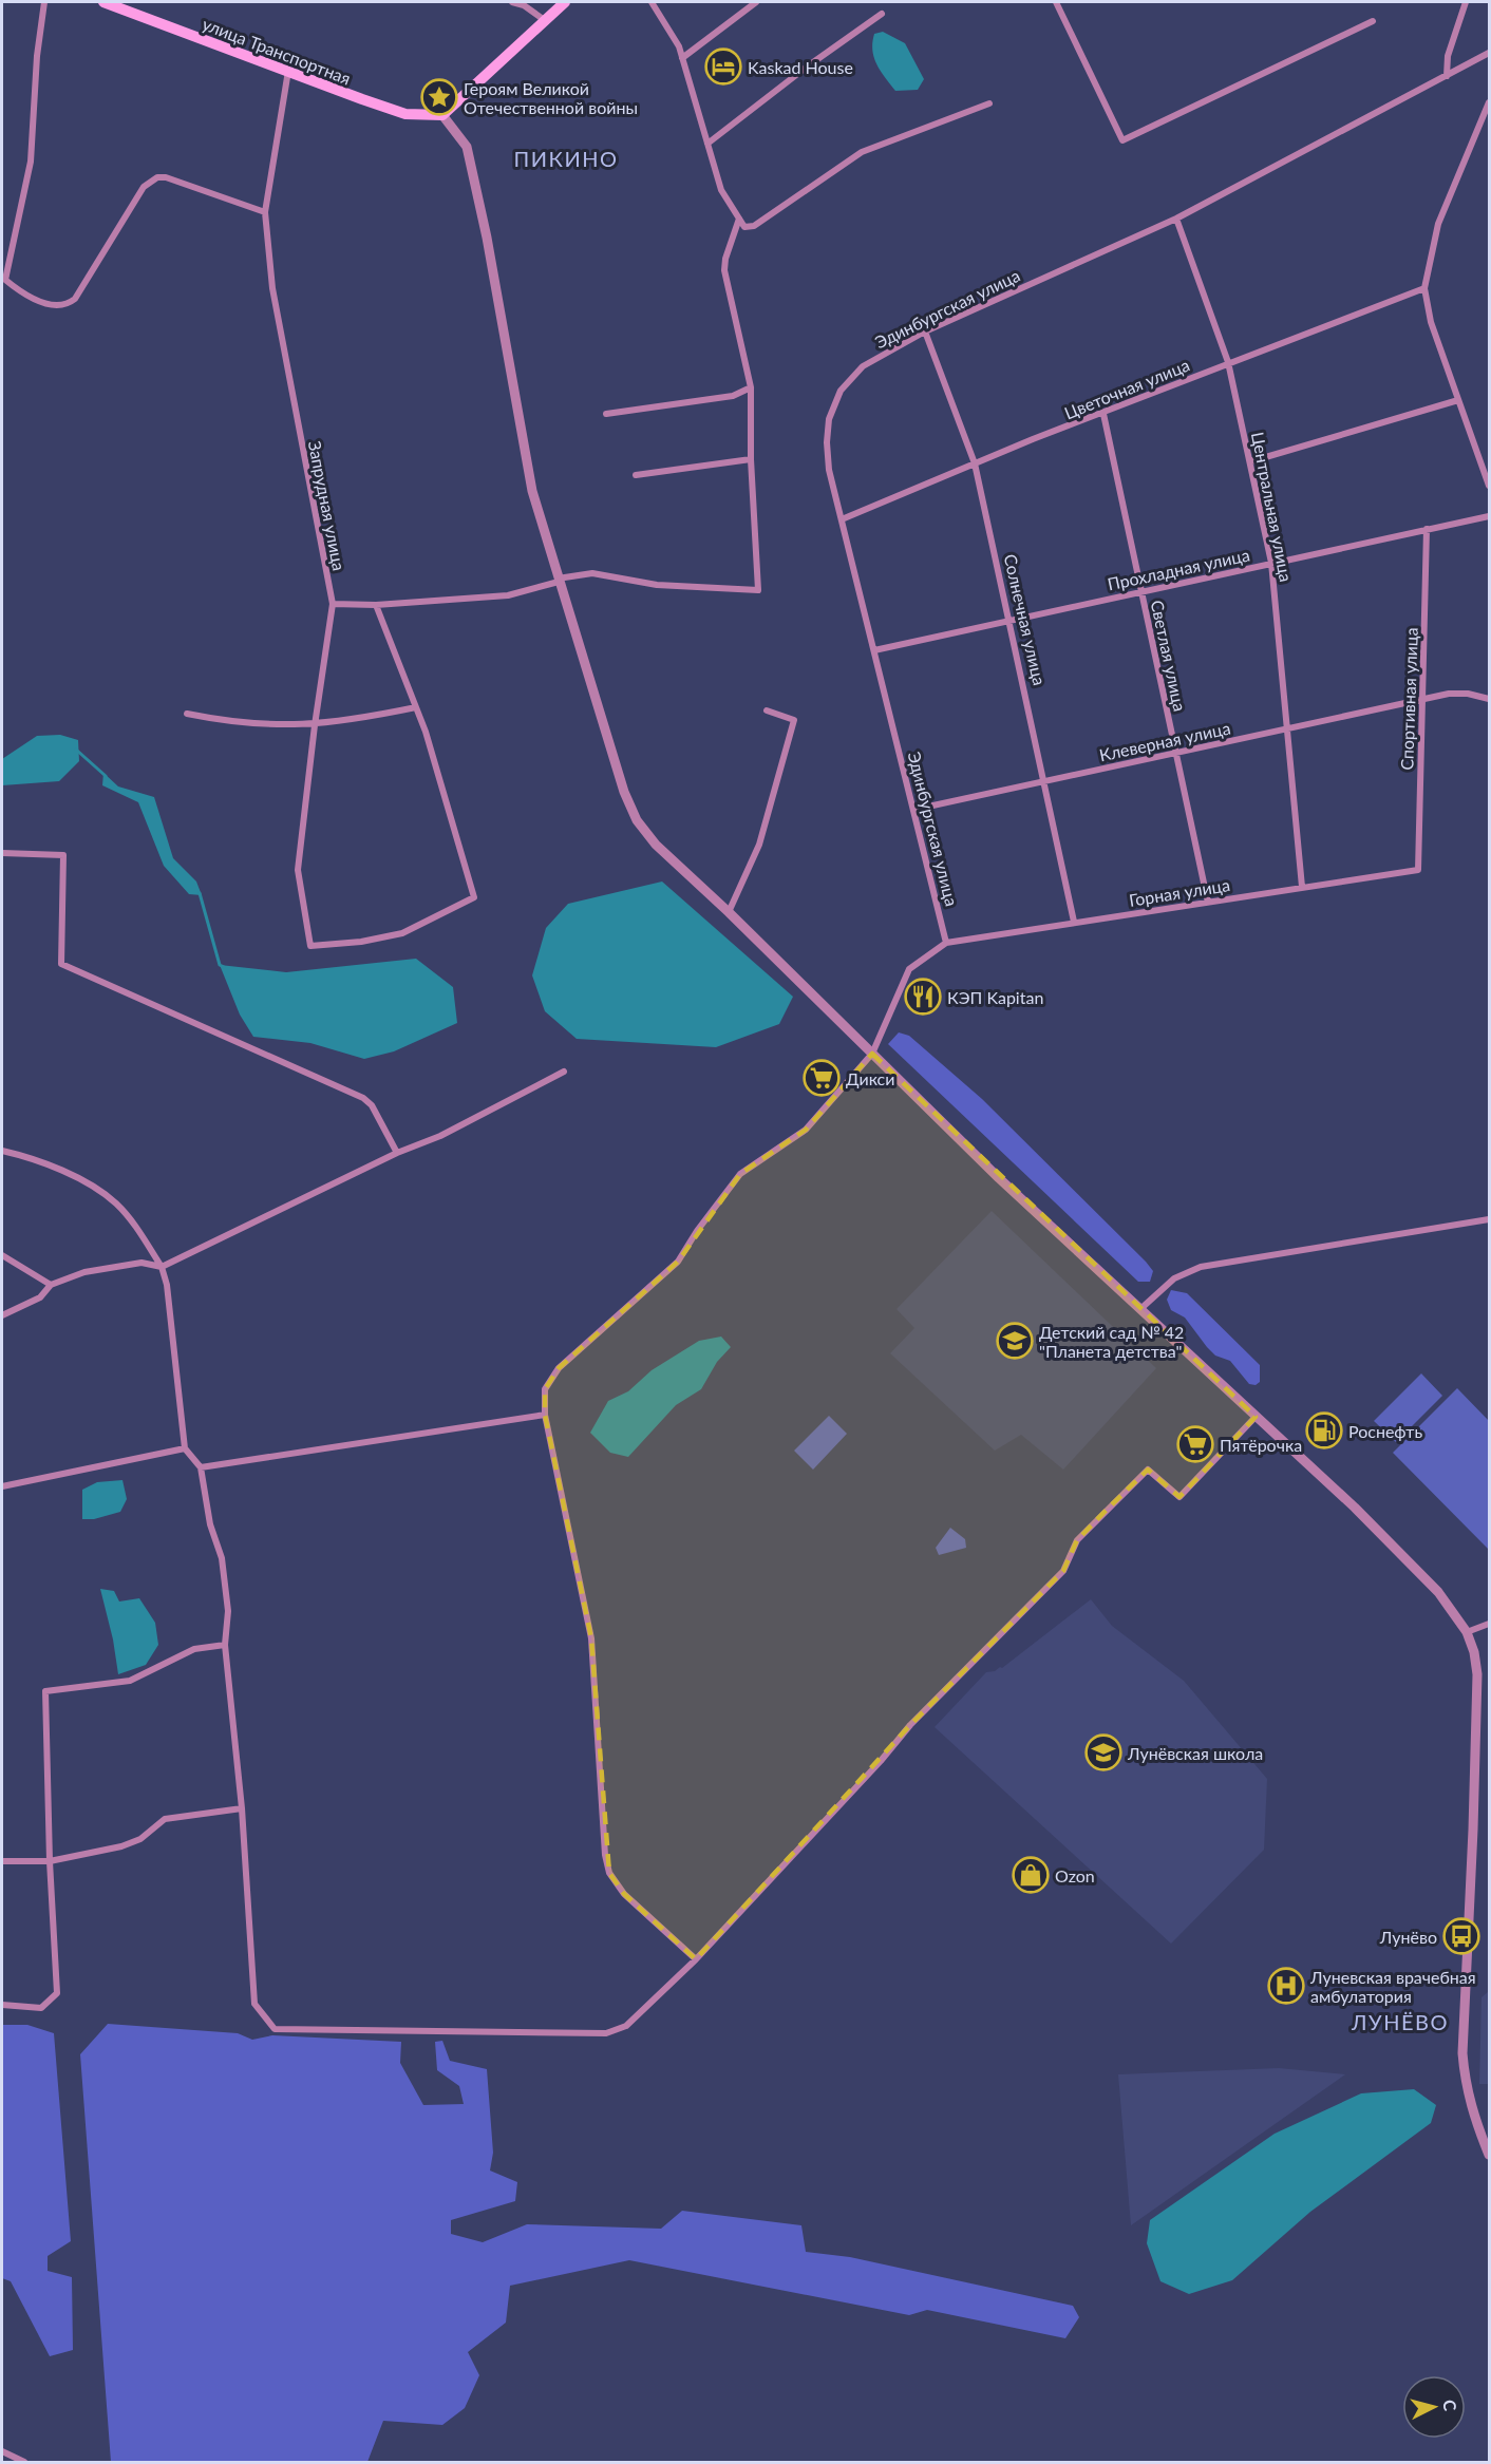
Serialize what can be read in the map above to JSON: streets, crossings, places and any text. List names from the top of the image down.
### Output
{
  "streets": {
    "main road": ["улица Транспортная"],
    "street": [
      "Эдинбургская улица",
      "Цветочная улица",
      "Запрудная улица",
      "Центральная улица",
      "Прохладная улица",
      "Солнечная улица",
      "Светлая улица",
      "Спортивная улица",
      "Клеверная улица",
      "Горная улица"
    ]
  },
  "crossings": [
    ["улица Транспортная", "Запрудная улица"],
    ["Эдинбургская улица", "Цветочная улица"],
    ["Эдинбургская улица", "Центральная улица"],
    ["Эдинбургская улица", "Прохладная улица"],
    ["Эдинбургская улица", "Солнечная улица"],
    ["Эдинбургская улица", "Клеверная улица"],
    ["Эдинбургская улица", "Горная улица"],
    ["Цветочная улица", "Центральная улица"],
    ["Цветочная улица", "Солнечная улица"],
    ["Цветочная улица", "Светлая улица"],
    ["Центральная улица", "Прохладная улица"],
    ["Центральная улица", "Клеверная улица"],
    ["Центральная улица", "Горная улица"],
    ["Прохладная улица", "Солнечная улица"],
    ["Прохладная улица", "Светлая улица"],
    ["Прохладная улица", "Спортивная улица"],
    ["Солнечная улица", "Клеверная улица"],
    ["Солнечная улица", "Горная улица"],
    ["Светлая улица", "Клеверная улица"],
    ["Светлая улица", "Горная улица"],
    ["Спортивная улица", "Клеверная улица"],
    ["Спортивная улица", "Горная улица"]
  ],
  "districts": ["ПИКИНО", "ЛУНЁВО"],
  "places": {
    "hotel": ["Kaskad House"],
    "place": ["Героям Великой Отечественной войны"],
    "restaurant": ["КЭП Kapitan"],
    "supermarket": ["Дикси", "Пятёрочка"],
    "school or university": ["Детский сад № 42 \"Планета детства\"", "Лунёвская школа"],
    "fuel station": ["Роснефть"],
    "shop": ["Ozon"],
    "bus stop": ["Лунёво"],
    "hospital": ["Луневская врачебная амбулатория"]
  },
  "north": "right"
}
